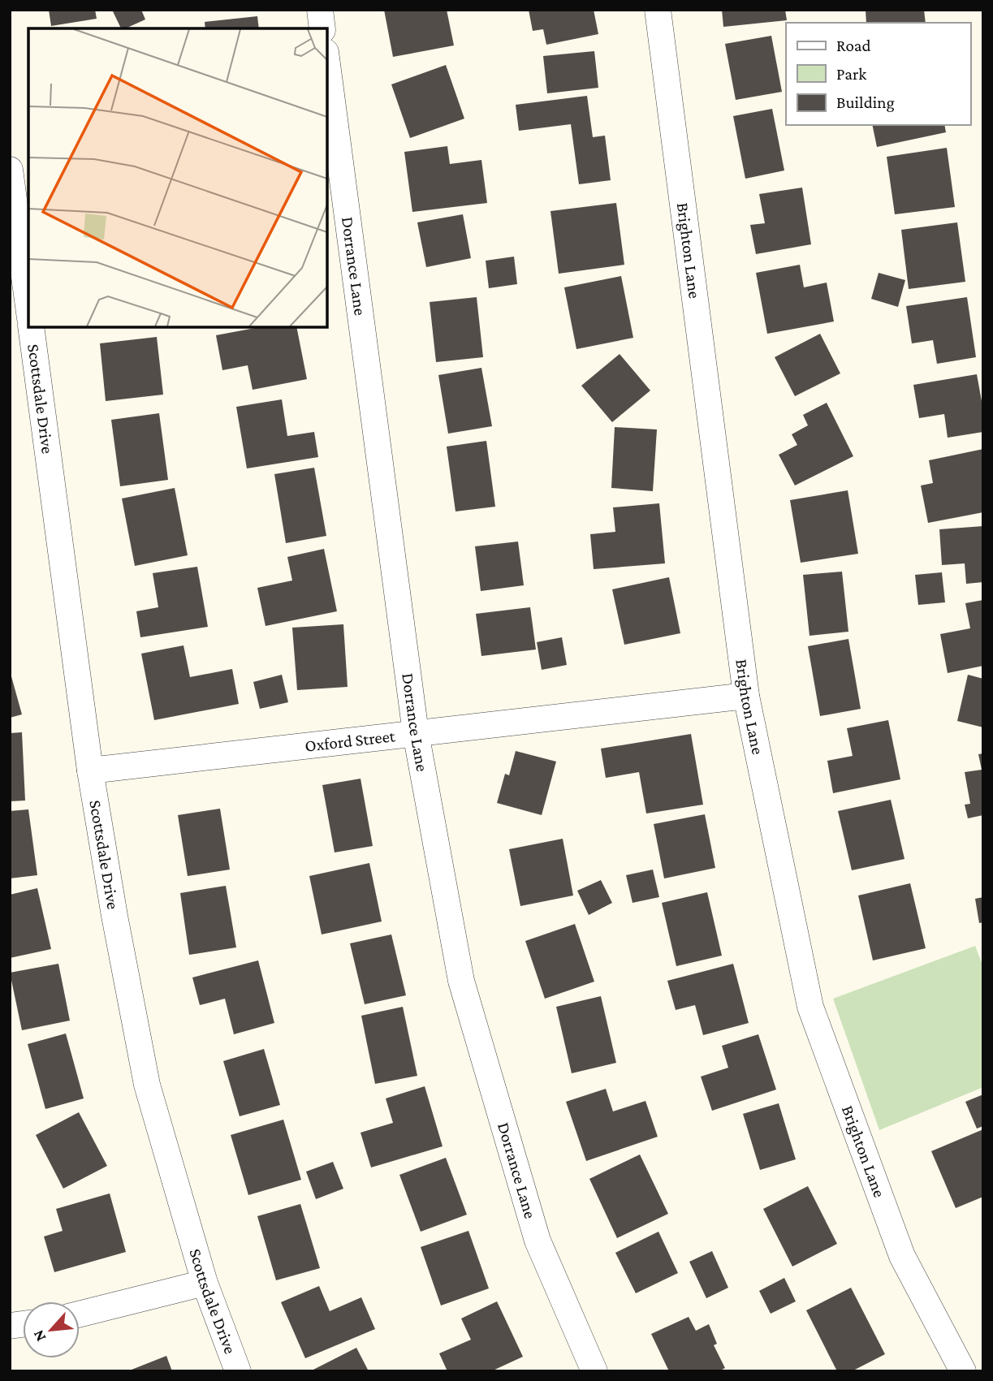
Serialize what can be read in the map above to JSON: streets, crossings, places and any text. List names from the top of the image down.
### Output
{
  "streets": {
    "street": [
      "Brighton Lane",
      "Dorrance Lane",
      "Scottsdale Drive",
      "Oxford Street"
    ]
  },
  "crossings": [
    ["Brighton Lane", "Oxford Street"],
    ["Dorrance Lane", "Oxford Street"],
    ["Scottsdale Drive", "Oxford Street"]
  ],
  "legend": ["Road", "Park", "Building"],
  "north": "bottom left"
}
